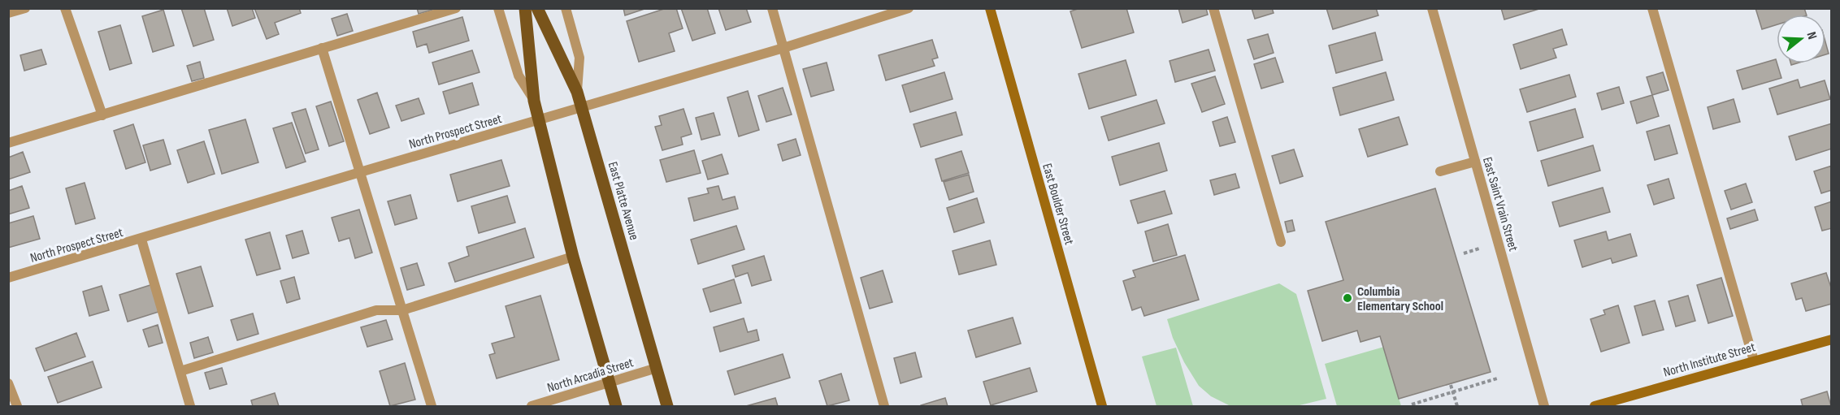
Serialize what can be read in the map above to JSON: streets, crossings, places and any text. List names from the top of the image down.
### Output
{
  "streets": {
    "main road": ["East Platte Avenue"],
    "street": [
      "North Prospect Street",
      "East Boulder Street",
      "East Saint Vrain Street",
      "North Institute Street",
      "North Arcadia Street"
    ]
  },
  "crossings": [
    ["North Prospect Street", "East Platte Avenue"],
    ["East Platte Avenue", "North Arcadia Street"]
  ],
  "places": ["Columbia Elementary School"],
  "north": "right"
}
